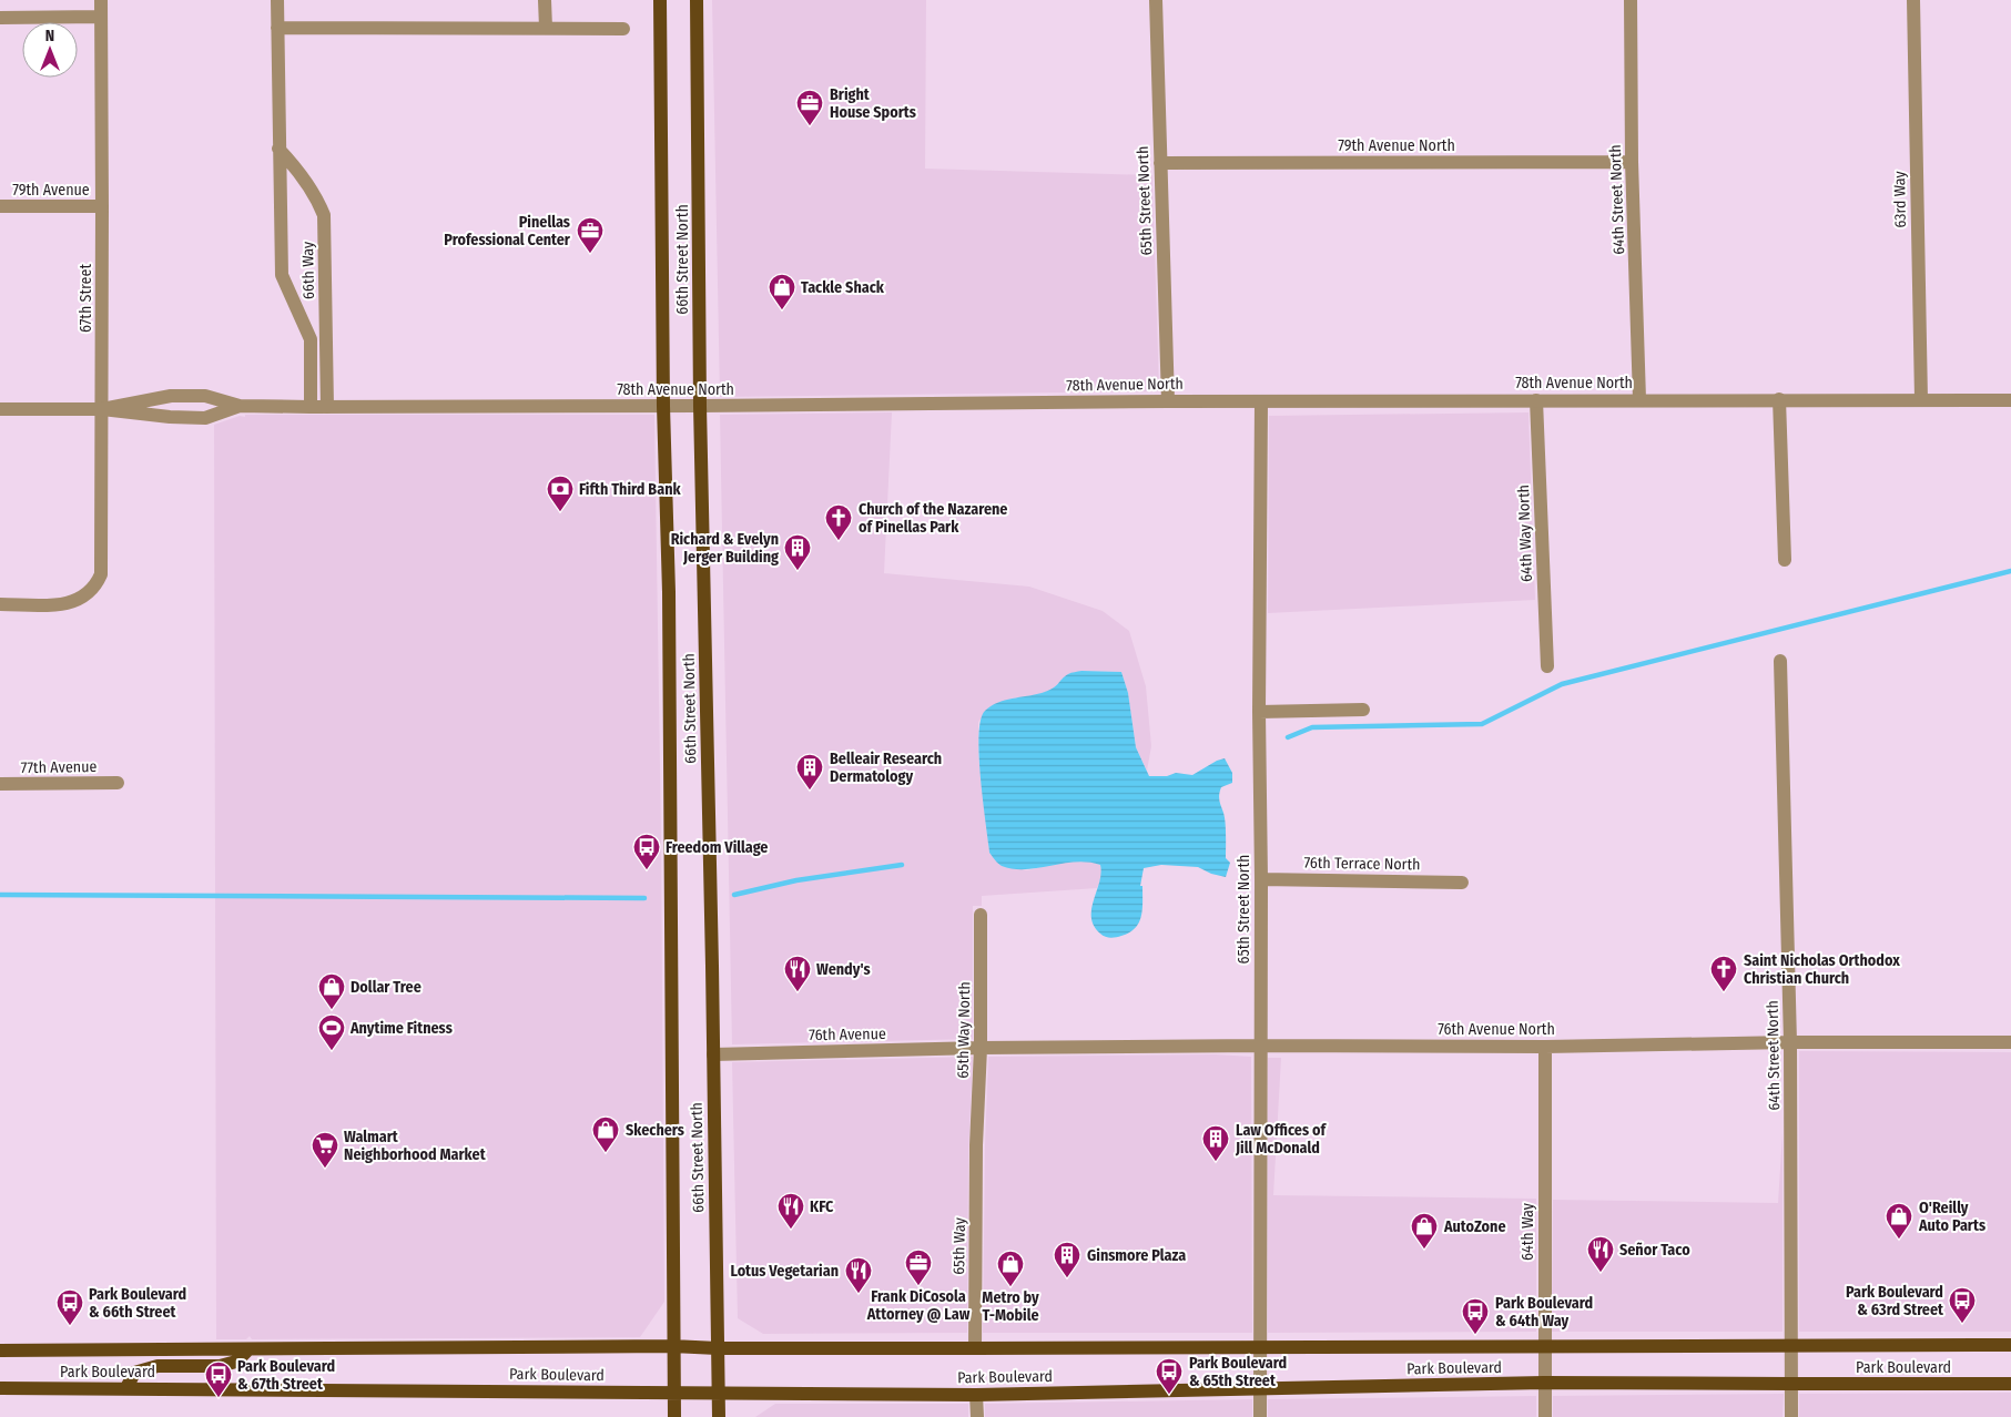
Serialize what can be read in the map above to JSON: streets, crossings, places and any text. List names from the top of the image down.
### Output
{
  "streets": {
    "main road": ["66th Street North", "Park Boulevard"],
    "street": [
      "79th Avenue North",
      "79th Avenue",
      "64th Street North",
      "63rd Way",
      "65th Street North",
      "66th Way",
      "67th Street",
      "78th Avenue North",
      "64th Way North",
      "77th Avenue",
      "76th Terrace North",
      "76th Avenue North",
      "65th Way North",
      "76th Avenue",
      "64th Way",
      "65th Way"
    ]
  },
  "crossings": [
    ["79th Avenue North", "64th Street North"],
    ["79th Avenue North", "65th Street North"],
    ["79th Avenue", "67th Street"],
    ["64th Street North", "78th Avenue North"],
    ["64th Street North", "76th Avenue North"],
    ["64th Street North", "Park Boulevard"],
    ["63rd Way", "78th Avenue North"],
    ["65th Street North", "78th Avenue North"],
    ["65th Street North", "76th Terrace North"],
    ["65th Street North", "76th Avenue North"],
    ["65th Street North", "Park Boulevard"],
    ["66th Street North", "78th Avenue North"],
    ["66th Street North", "76th Avenue"],
    ["66th Street North", "Park Boulevard"],
    ["66th Way", "78th Avenue North"],
    ["67th Street", "78th Avenue North"],
    ["78th Avenue North", "64th Way North"],
    ["76th Avenue North", "65th Way North"],
    ["76th Avenue North", "76th Avenue"],
    ["76th Avenue North", "64th Way"],
    ["65th Way North", "76th Avenue"],
    ["65th Way North", "65th Way"],
    ["64th Way", "Park Boulevard"],
    ["65th Way", "Park Boulevard"]
  ],
  "places": {
    "office": ["Bright House Sports", "Pinellas Professional Center", "Frank DiCosola Attorney @ Law"],
    "shop": [
      "Tackle Shack",
      "Dollar Tree",
      "Skechers",
      "O'Reilly Auto Parts",
      "AutoZone",
      "Metro by T-Mobile"
    ],
    "bank": ["Fifth Third Bank"],
    "church": ["Church of the Nazarene of Pinellas Park", "Saint Nicholas Orthodox Christian Church"],
    "building": [
      "Richard & Evelyn Jerger Building",
      "Belleair Research Dermatology",
      "Law Offices of Jill McDonald",
      "Ginsmore Plaza"
    ],
    "bus stop": [
      "Freedom Village",
      "Park Boulevard & 63rd Street",
      "Park Boulevard & 66th Street",
      "Park Boulevard & 64th Way",
      "Park Boulevard & 65th Street",
      "Park Boulevard & 67th Street"
    ],
    "restaurant": [
      "Wendy's",
      "KFC",
      "Señor Taco",
      "Lotus Vegetarian"
    ],
    "sports": ["Anytime Fitness"],
    "supermarket": ["Walmart Neighborhood Market"]
  },
  "north": "top"
}
